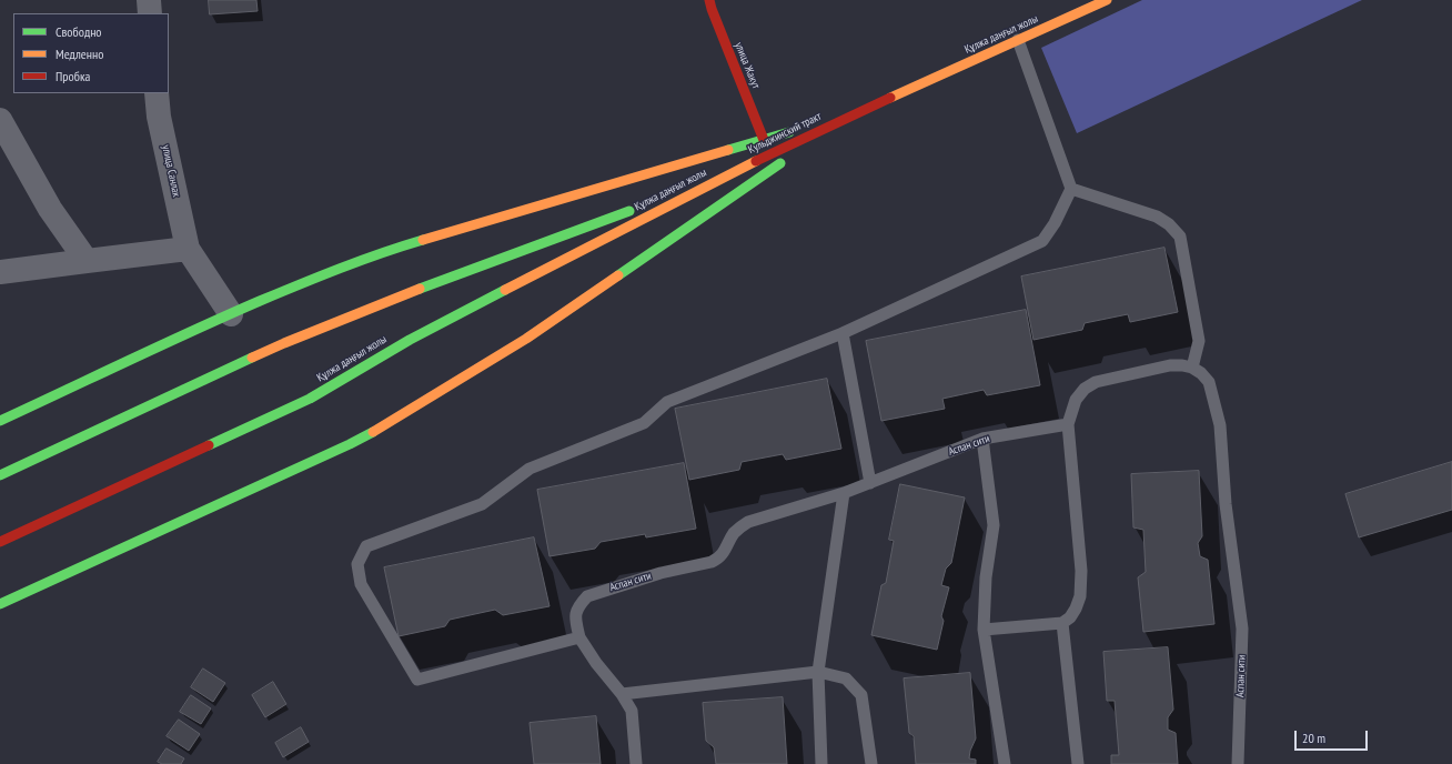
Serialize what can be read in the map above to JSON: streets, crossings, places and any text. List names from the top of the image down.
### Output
{
  "streets": {
    "main road": ["Құлжа даңғыл жолы", "улица Жакут", "Кульджинский тракт"],
    "street": ["улица Санлак"],
    "lane": ["Аспан сити"]
  },
  "crossings": [
    ["Құлжа даңғыл жолы", "Кульджинский тракт"]
  ],
  "legend": ["Свободно", "Медленно", "Пробка"],
  "scale_bar": "20 m"
}
